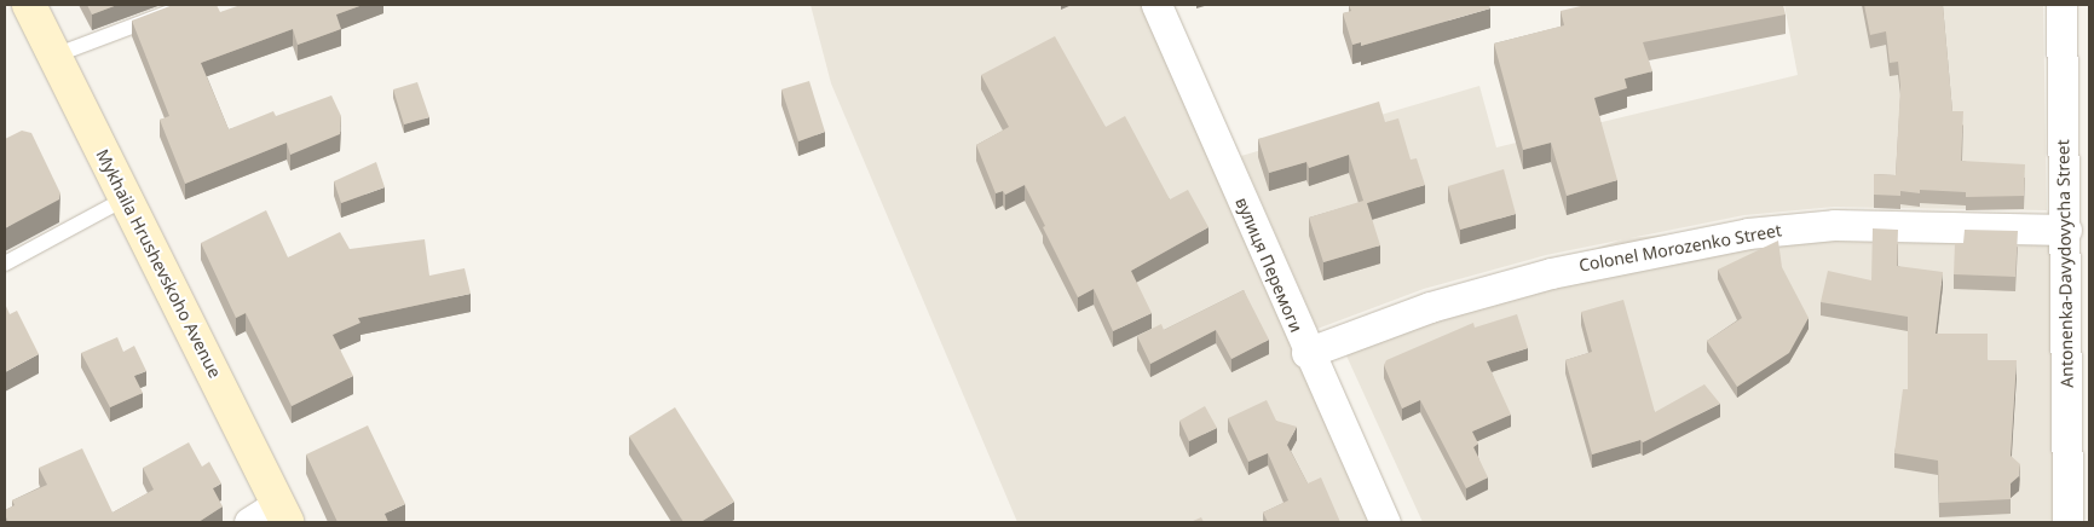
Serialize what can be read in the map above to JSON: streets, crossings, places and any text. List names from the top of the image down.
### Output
{
  "streets": {
    "main road": ["Mykhaila Hrushevskoho Avenue"],
    "street": ["Colonel Morozenko Street", "Antonenka-Davydovycha Street", "вулиця Перемоги"]
  },
  "crossings": [
    ["Colonel Morozenko Street", "Antonenka-Davydovycha Street"],
    ["Colonel Morozenko Street", "вулиця Перемоги"]
  ]
}
